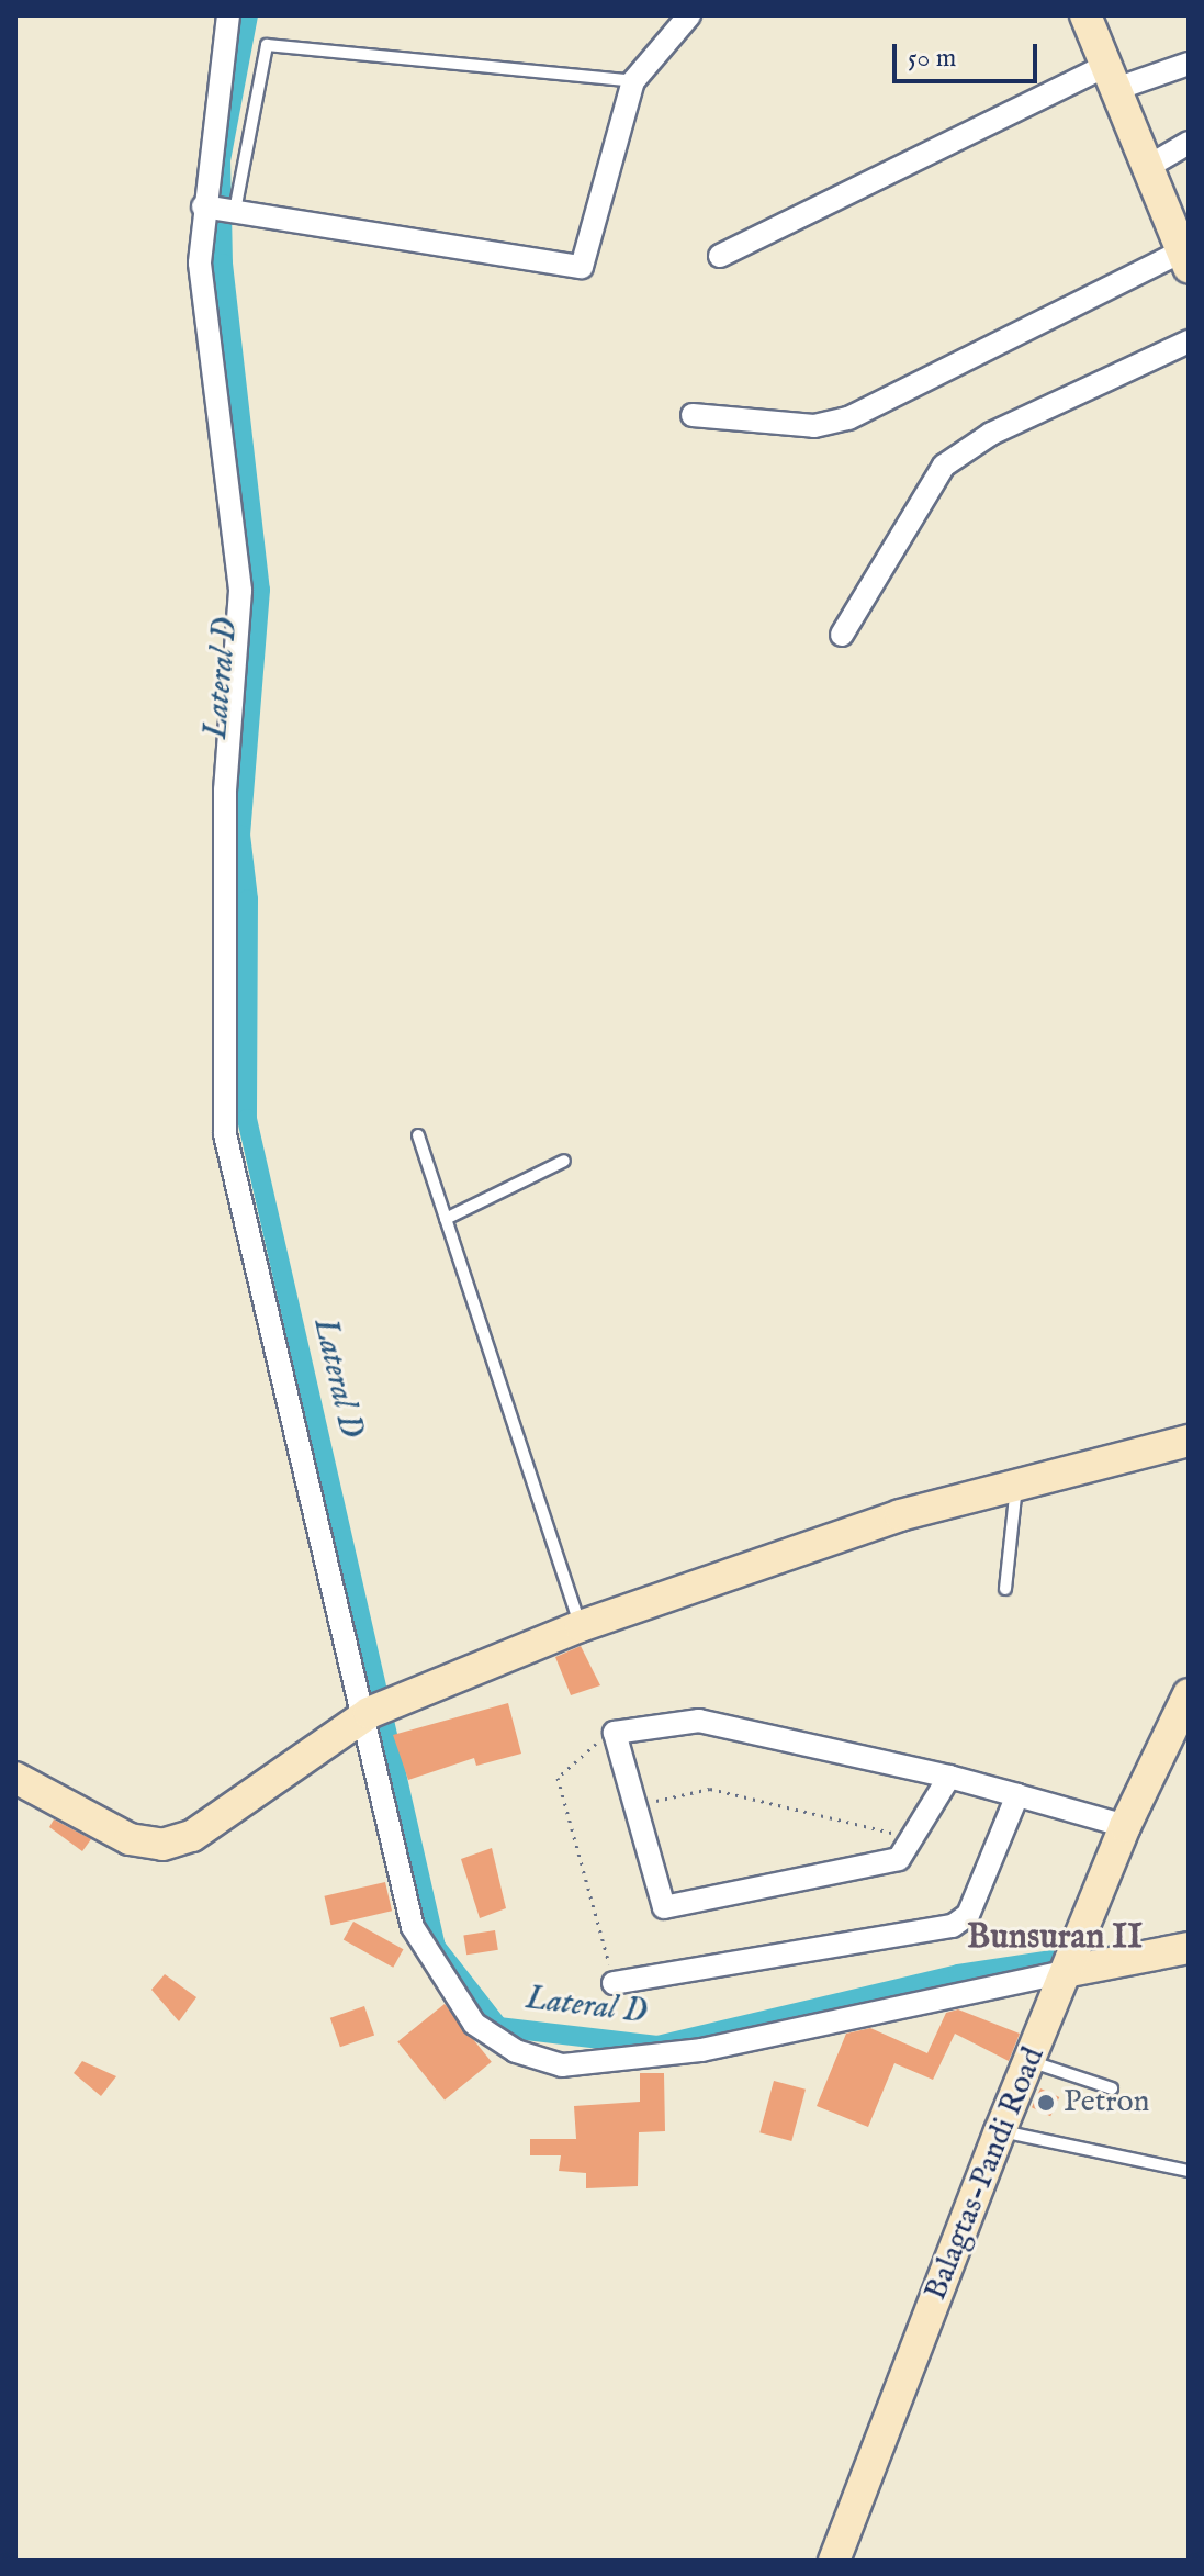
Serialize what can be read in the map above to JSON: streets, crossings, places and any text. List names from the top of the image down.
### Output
{
  "streets": {
    "street": ["Balagtas-Pandi Road"]
  },
  "districts": ["Bunsuran II"],
  "water": ["Lateral D"],
  "places": ["Petron"],
  "scale_bar": "50 m"
}
